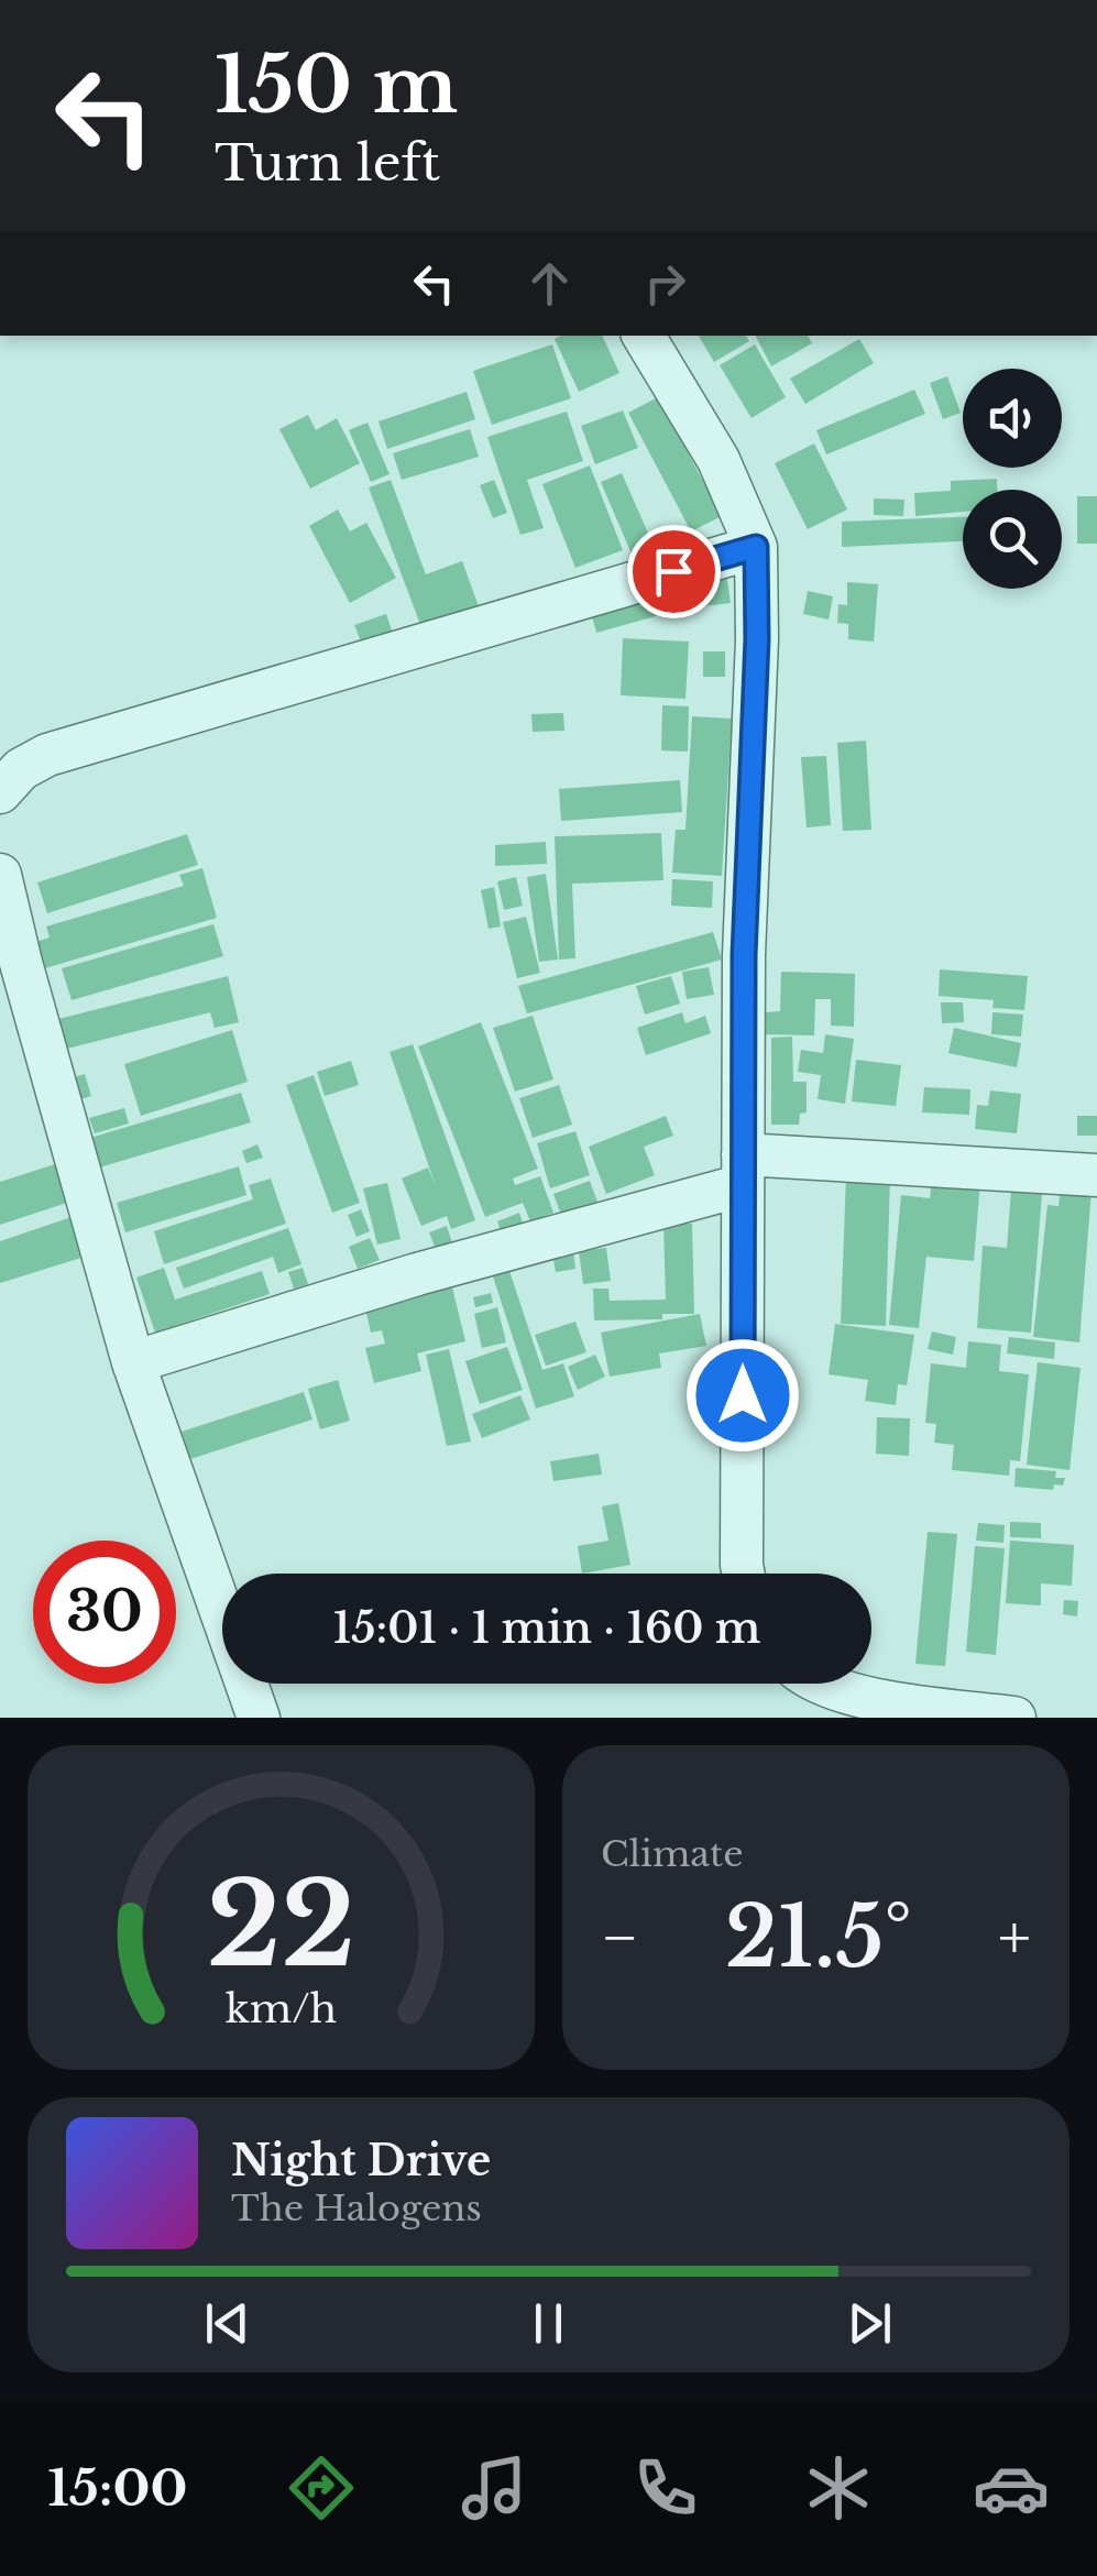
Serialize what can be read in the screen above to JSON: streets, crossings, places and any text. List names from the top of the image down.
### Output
{
  "page": {
    "turn": ["150 m", "Turn left"],
    "limit": "30",
    "trip": "15:01 · 1 min · 160 m",
    "tile": "Climate",
    "heat": ["−", "21.5°", "+"],
    "song": ["Night Drive", "The Halogens"],
    "tabs": "15:00",
    "gauge": ["22", "km/h"]
  }
}
